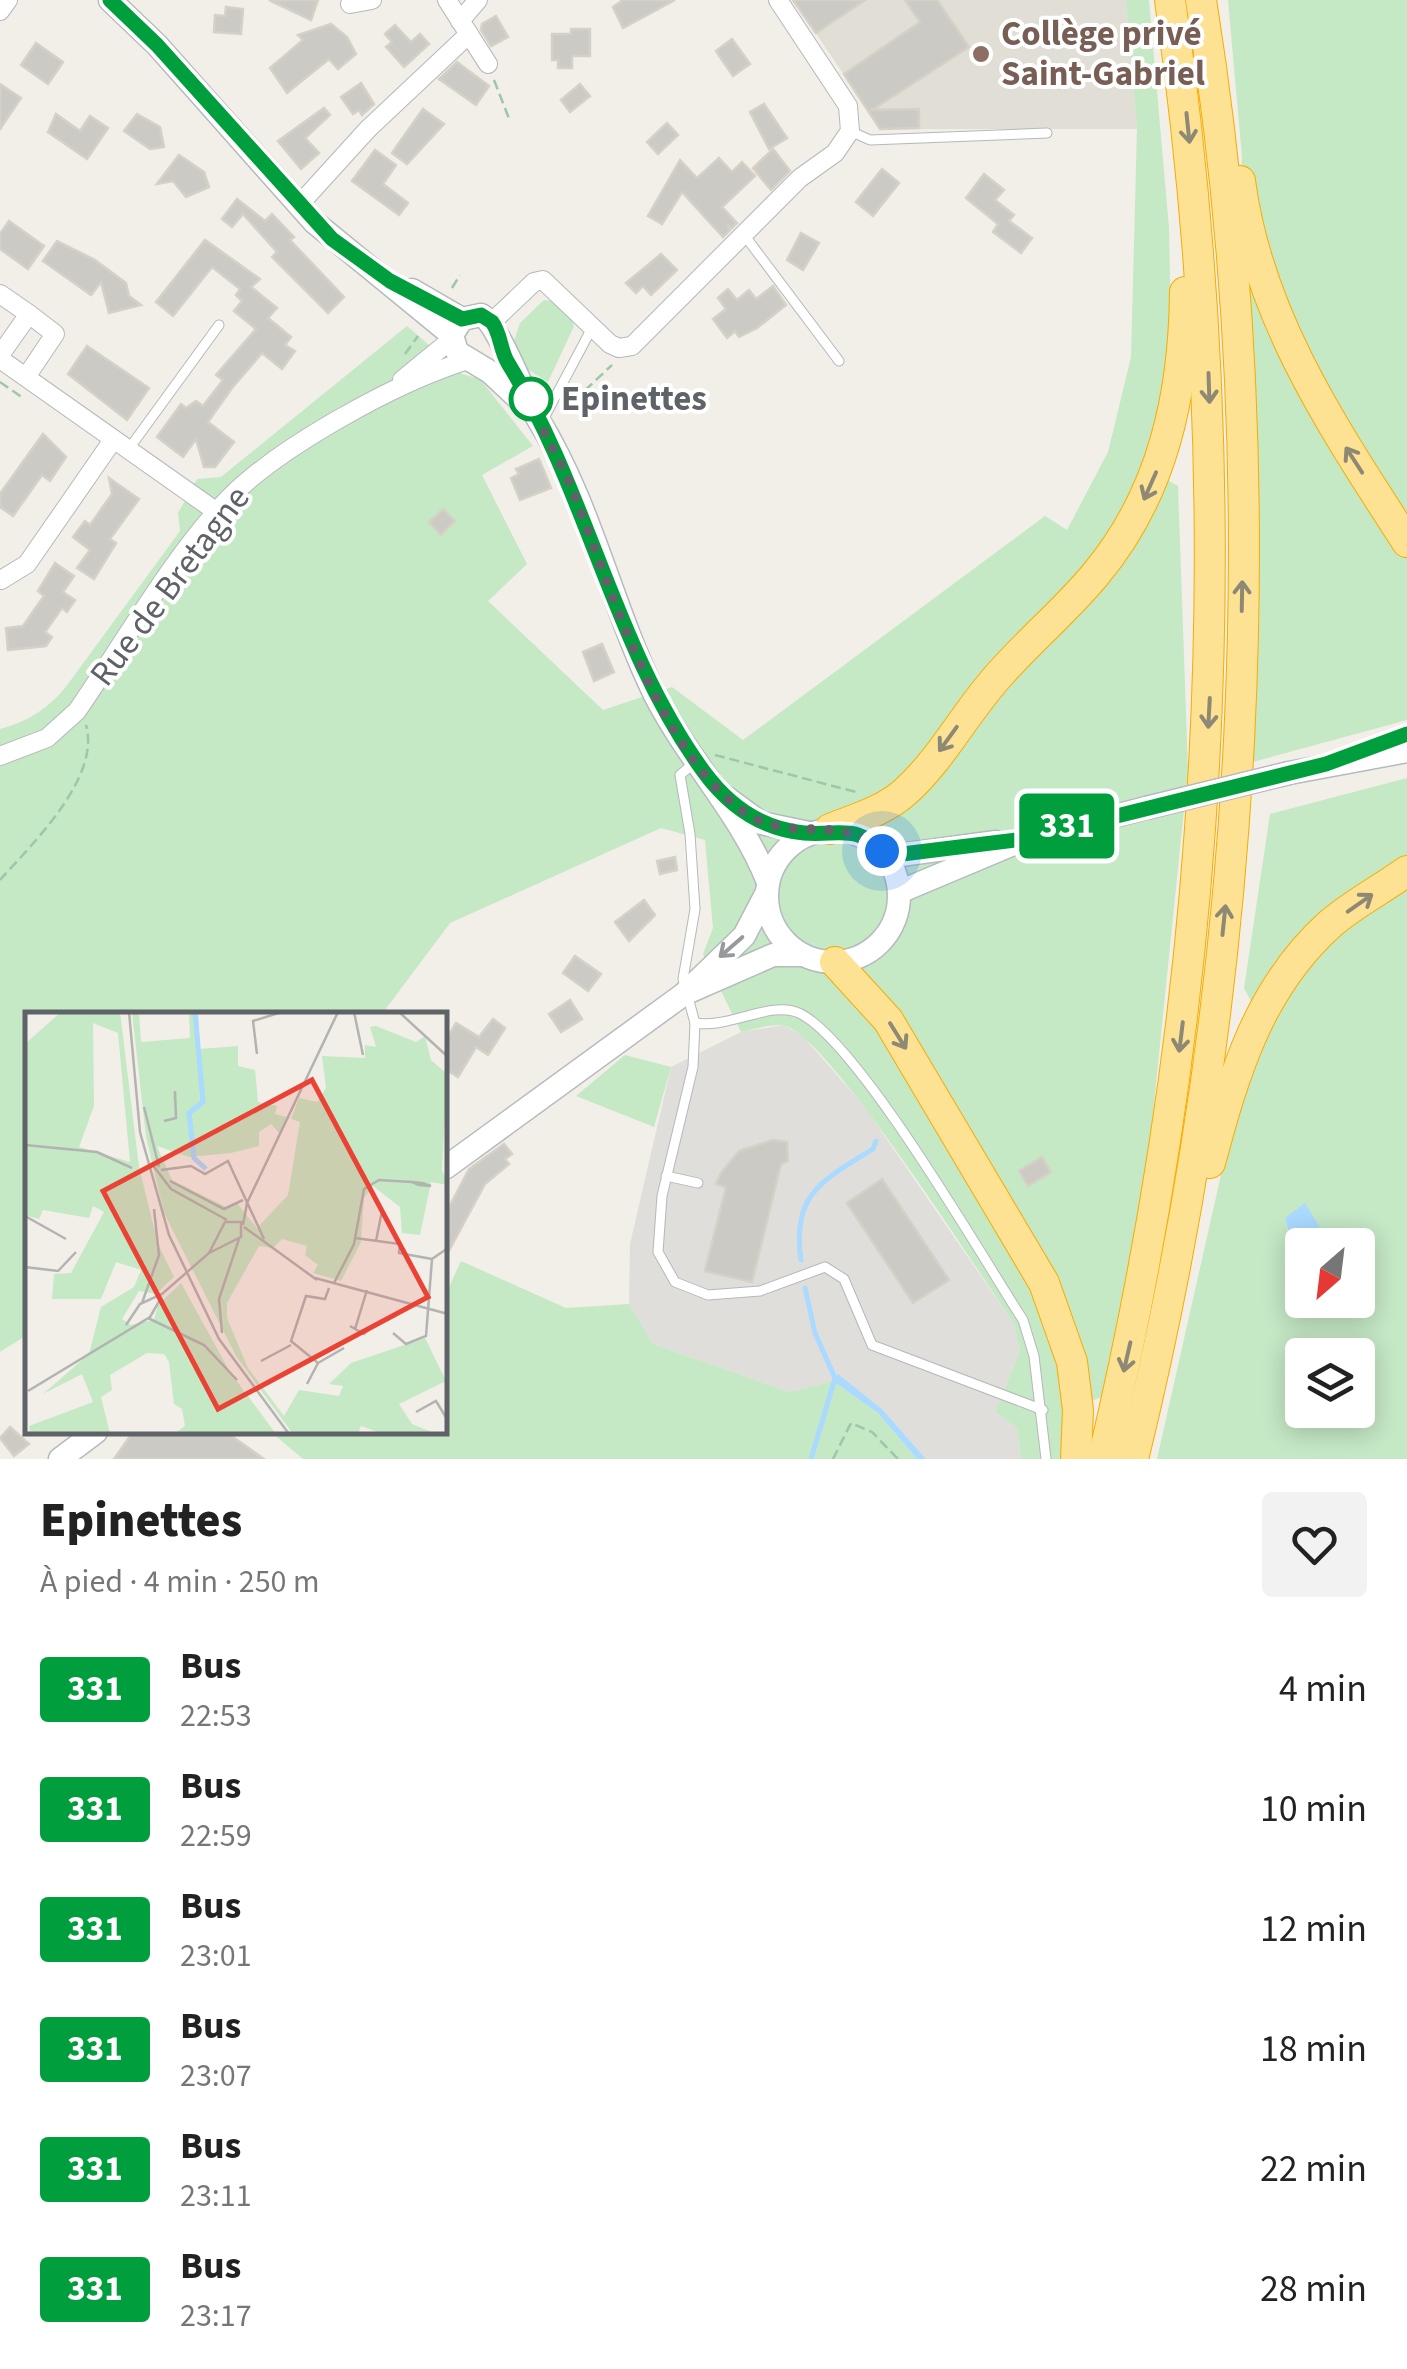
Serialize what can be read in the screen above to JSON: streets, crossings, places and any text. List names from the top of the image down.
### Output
{
  "streets": {
    "street": ["Rue de Bretagne"]
  },
  "places": ["Collège privé Saint-Gabriel", "Epinettes"],
  "lines": ["bus line 331"],
  "north": "bottom left",
  "page": {
    "on_map": "331",
    "heading": ["Epinettes", "À pied · 4 min · 250 m"],
    "list": [
      {
        "mark": "331",
        "name": "Bus",
        "note": "22:53",
        "value": "4 min"
      },
      {
        "mark": "331",
        "name": "Bus",
        "note": "22:59",
        "value": "10 min"
      },
      {
        "mark": "331",
        "name": "Bus",
        "note": "23:01",
        "value": "12 min"
      },
      {
        "mark": "331",
        "name": "Bus",
        "note": "23:07",
        "value": "18 min"
      },
      {
        "mark": "331",
        "name": "Bus",
        "note": "23:11",
        "value": "22 min"
      },
      {
        "mark": "331",
        "name": "Bus",
        "note": "23:17",
        "value": "28 min"
      }
    ]
  }
}
